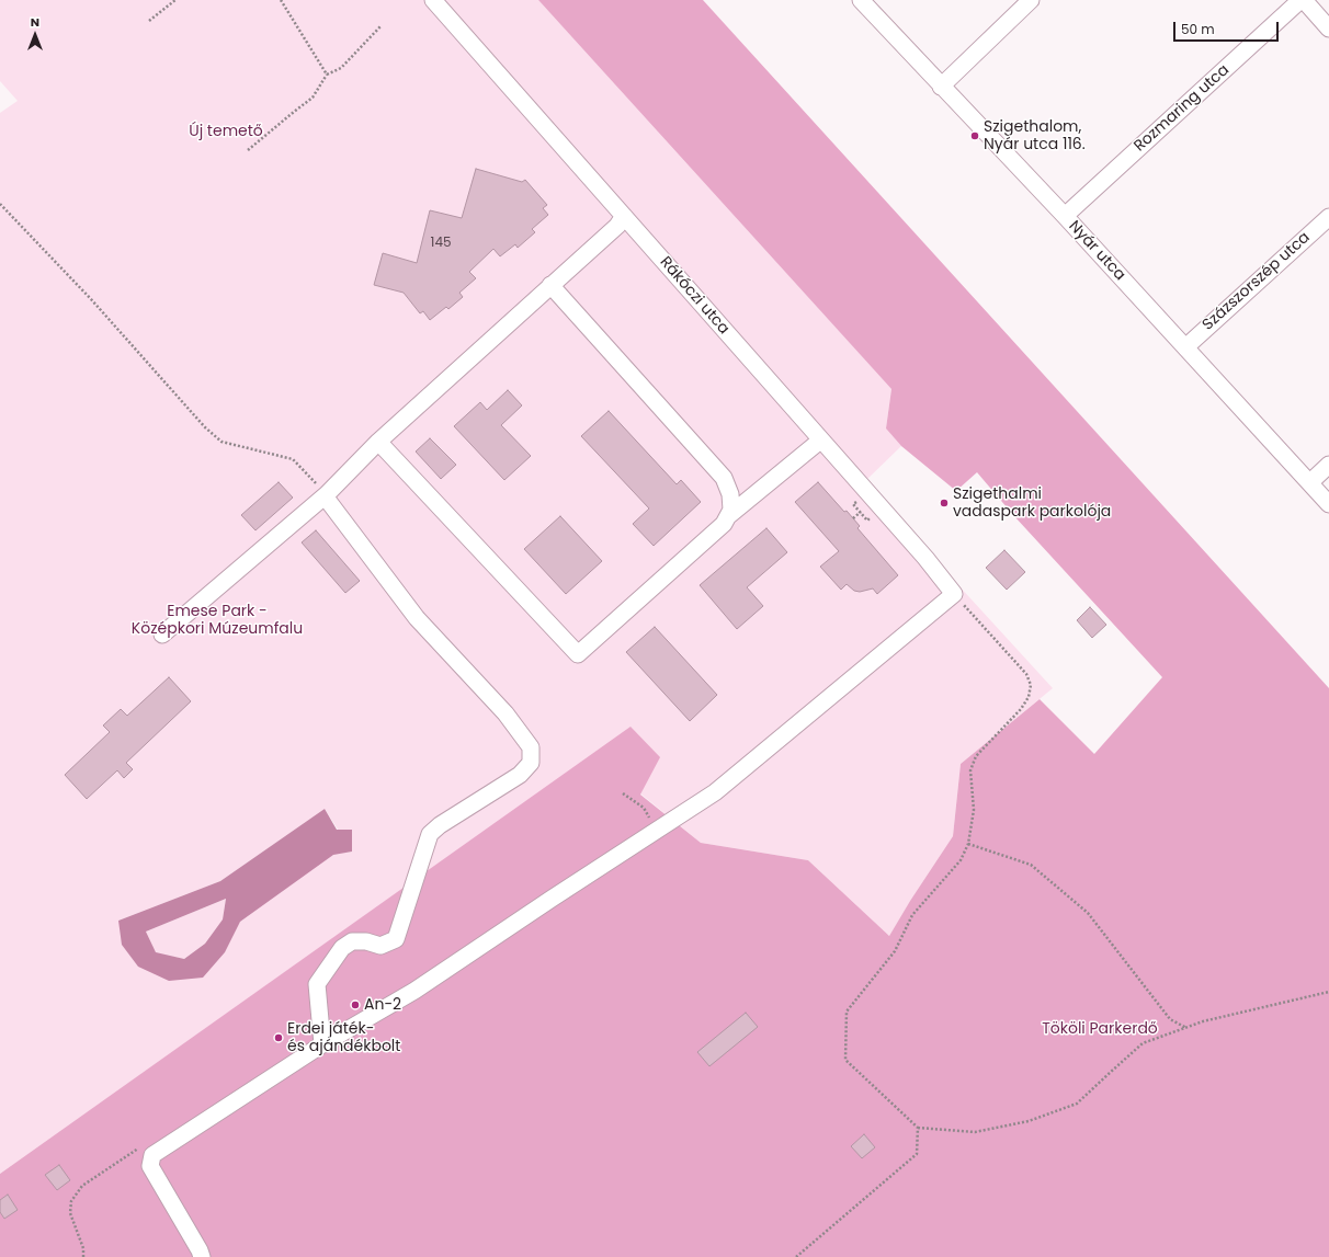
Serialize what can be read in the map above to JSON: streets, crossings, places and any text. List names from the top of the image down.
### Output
{
  "streets": {
    "street": [
      "Rozmaring utca",
      "Nyár utca",
      "Százszorszép utca",
      "Rákóczi utca"
    ]
  },
  "crossings": [
    ["Rozmaring utca", "Nyár utca"],
    ["Nyár utca", "Százszorszép utca"]
  ],
  "parks": ["Új temető", "Emese Park - Középkori Múzeumfalu", "Tököli Parkerdő"],
  "places": [
    "Szigethalom, Nyár utca 116.",
    "Szigethalmi vadaspark parkolója",
    "An-2",
    "Erdei játék- és ajándékbolt"
  ],
  "house_numbers": ["145"],
  "scale_bar": "50 m",
  "north": "top"
}
